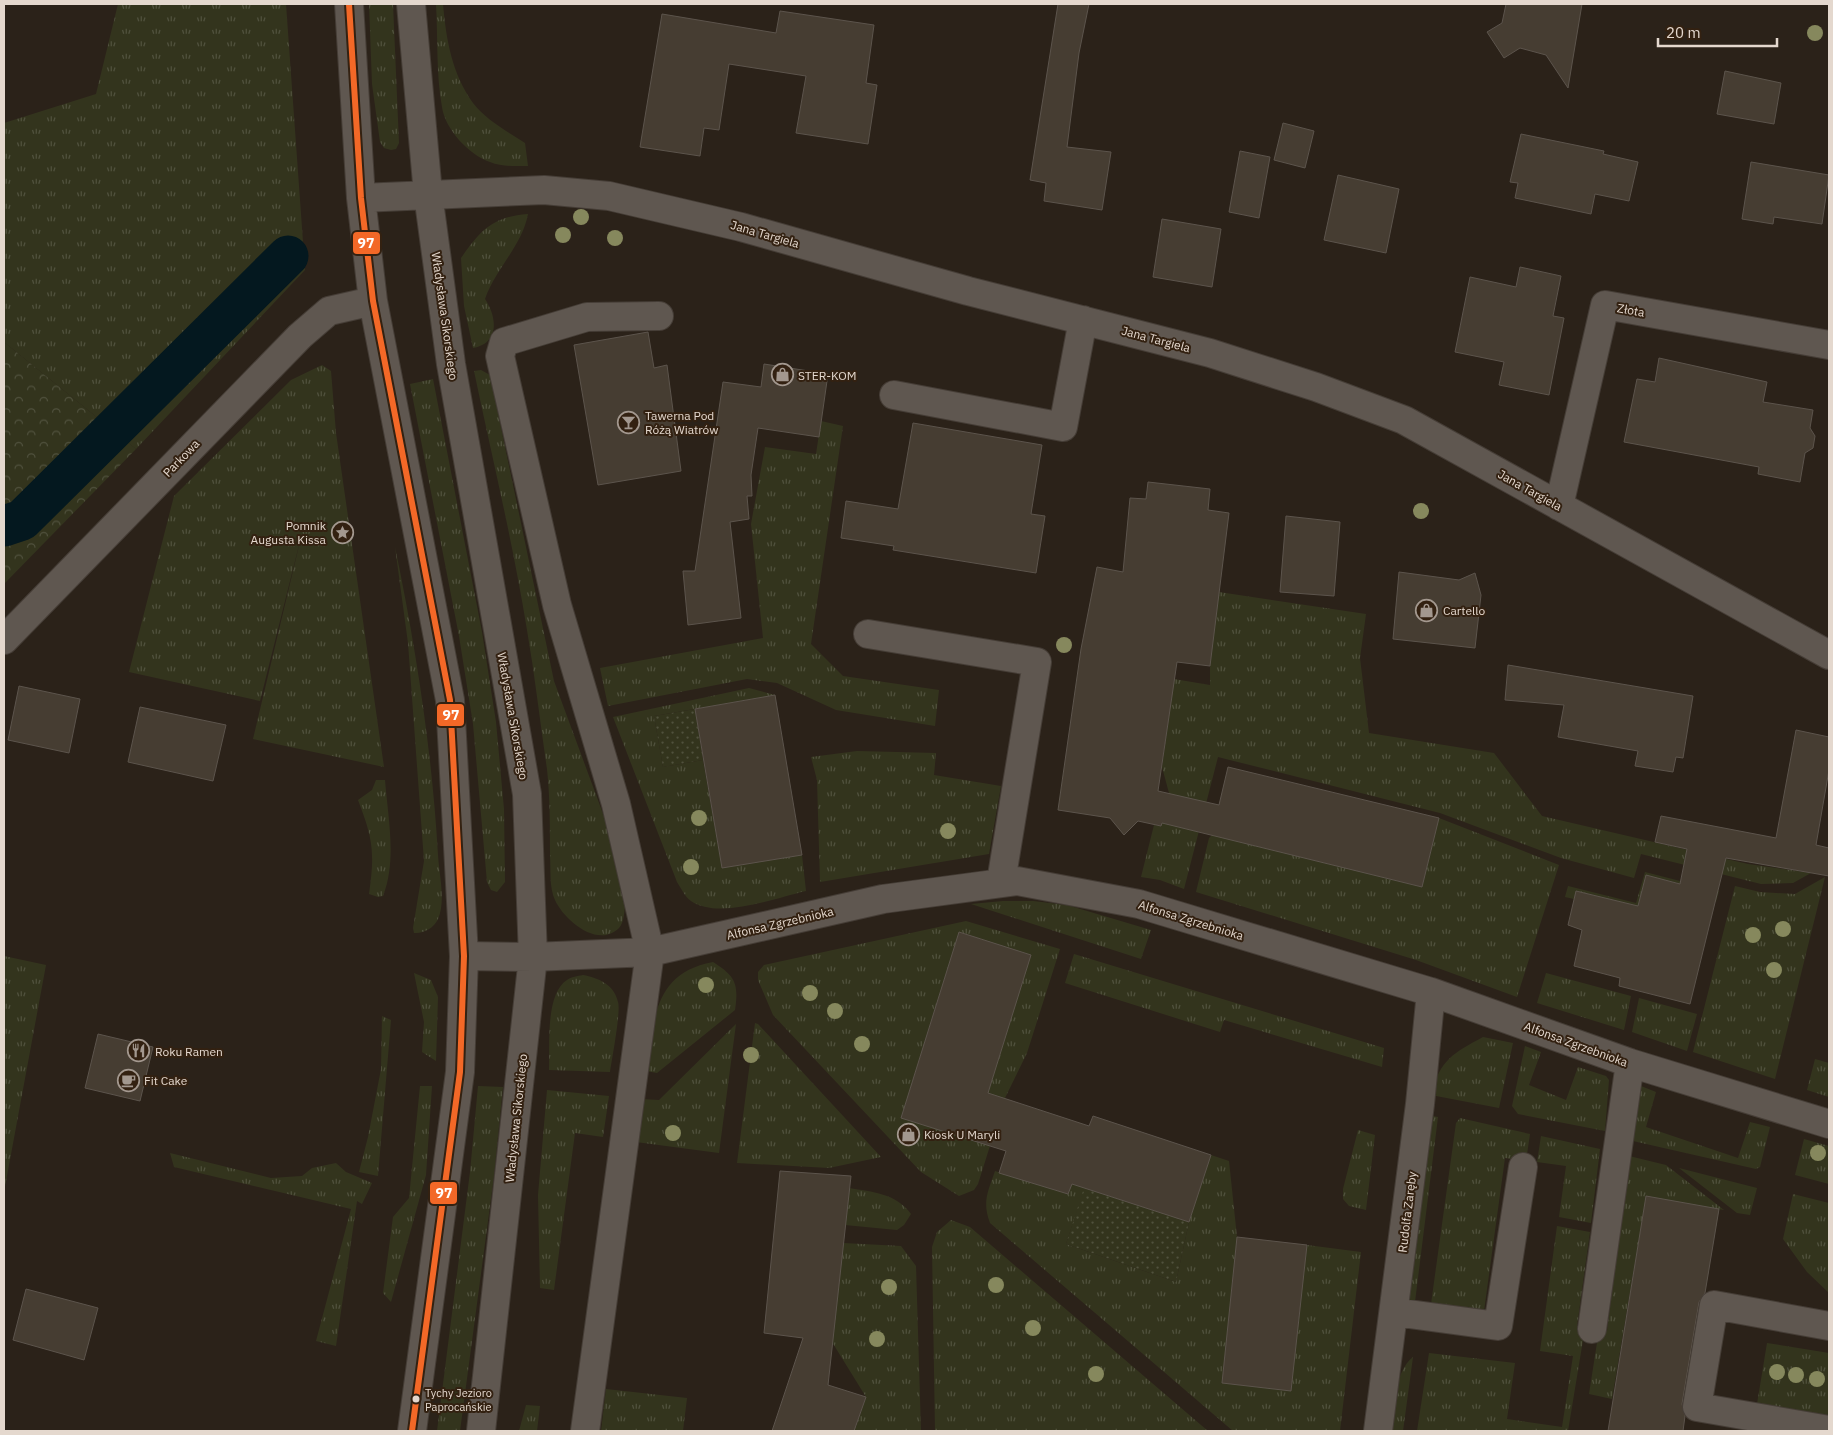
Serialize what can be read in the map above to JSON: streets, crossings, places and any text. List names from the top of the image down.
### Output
{
  "streets": {
    "street": [
      "Jana Targiela",
      "Złota",
      "Władysława Sikorskiego",
      "Parkowa",
      "Alfonsa Zgrzebnioka",
      "Rudolfa Zaręby"
    ]
  },
  "crossings": [
    ["Jana Targiela", "Złota"],
    ["Jana Targiela", "Władysława Sikorskiego"],
    ["Władysława Sikorskiego", "Alfonsa Zgrzebnioka"],
    ["Alfonsa Zgrzebnioka", "Rudolfa Zaręby"]
  ],
  "places": {
    "shop": ["STER-KOM", "Cartello", "Kiosk U Maryli"],
    "bar": ["Tawerna Pod Różą Wiatrów"],
    "place": ["Pomnik Augusta Kissa"],
    "restaurant": ["Roku Ramen"],
    "cafe": ["Fit Cake"],
    "other": ["Tychy Jezioro Paprocańskie"]
  },
  "lines": ["transit line 97"],
  "scale_bar": "20 m"
}
